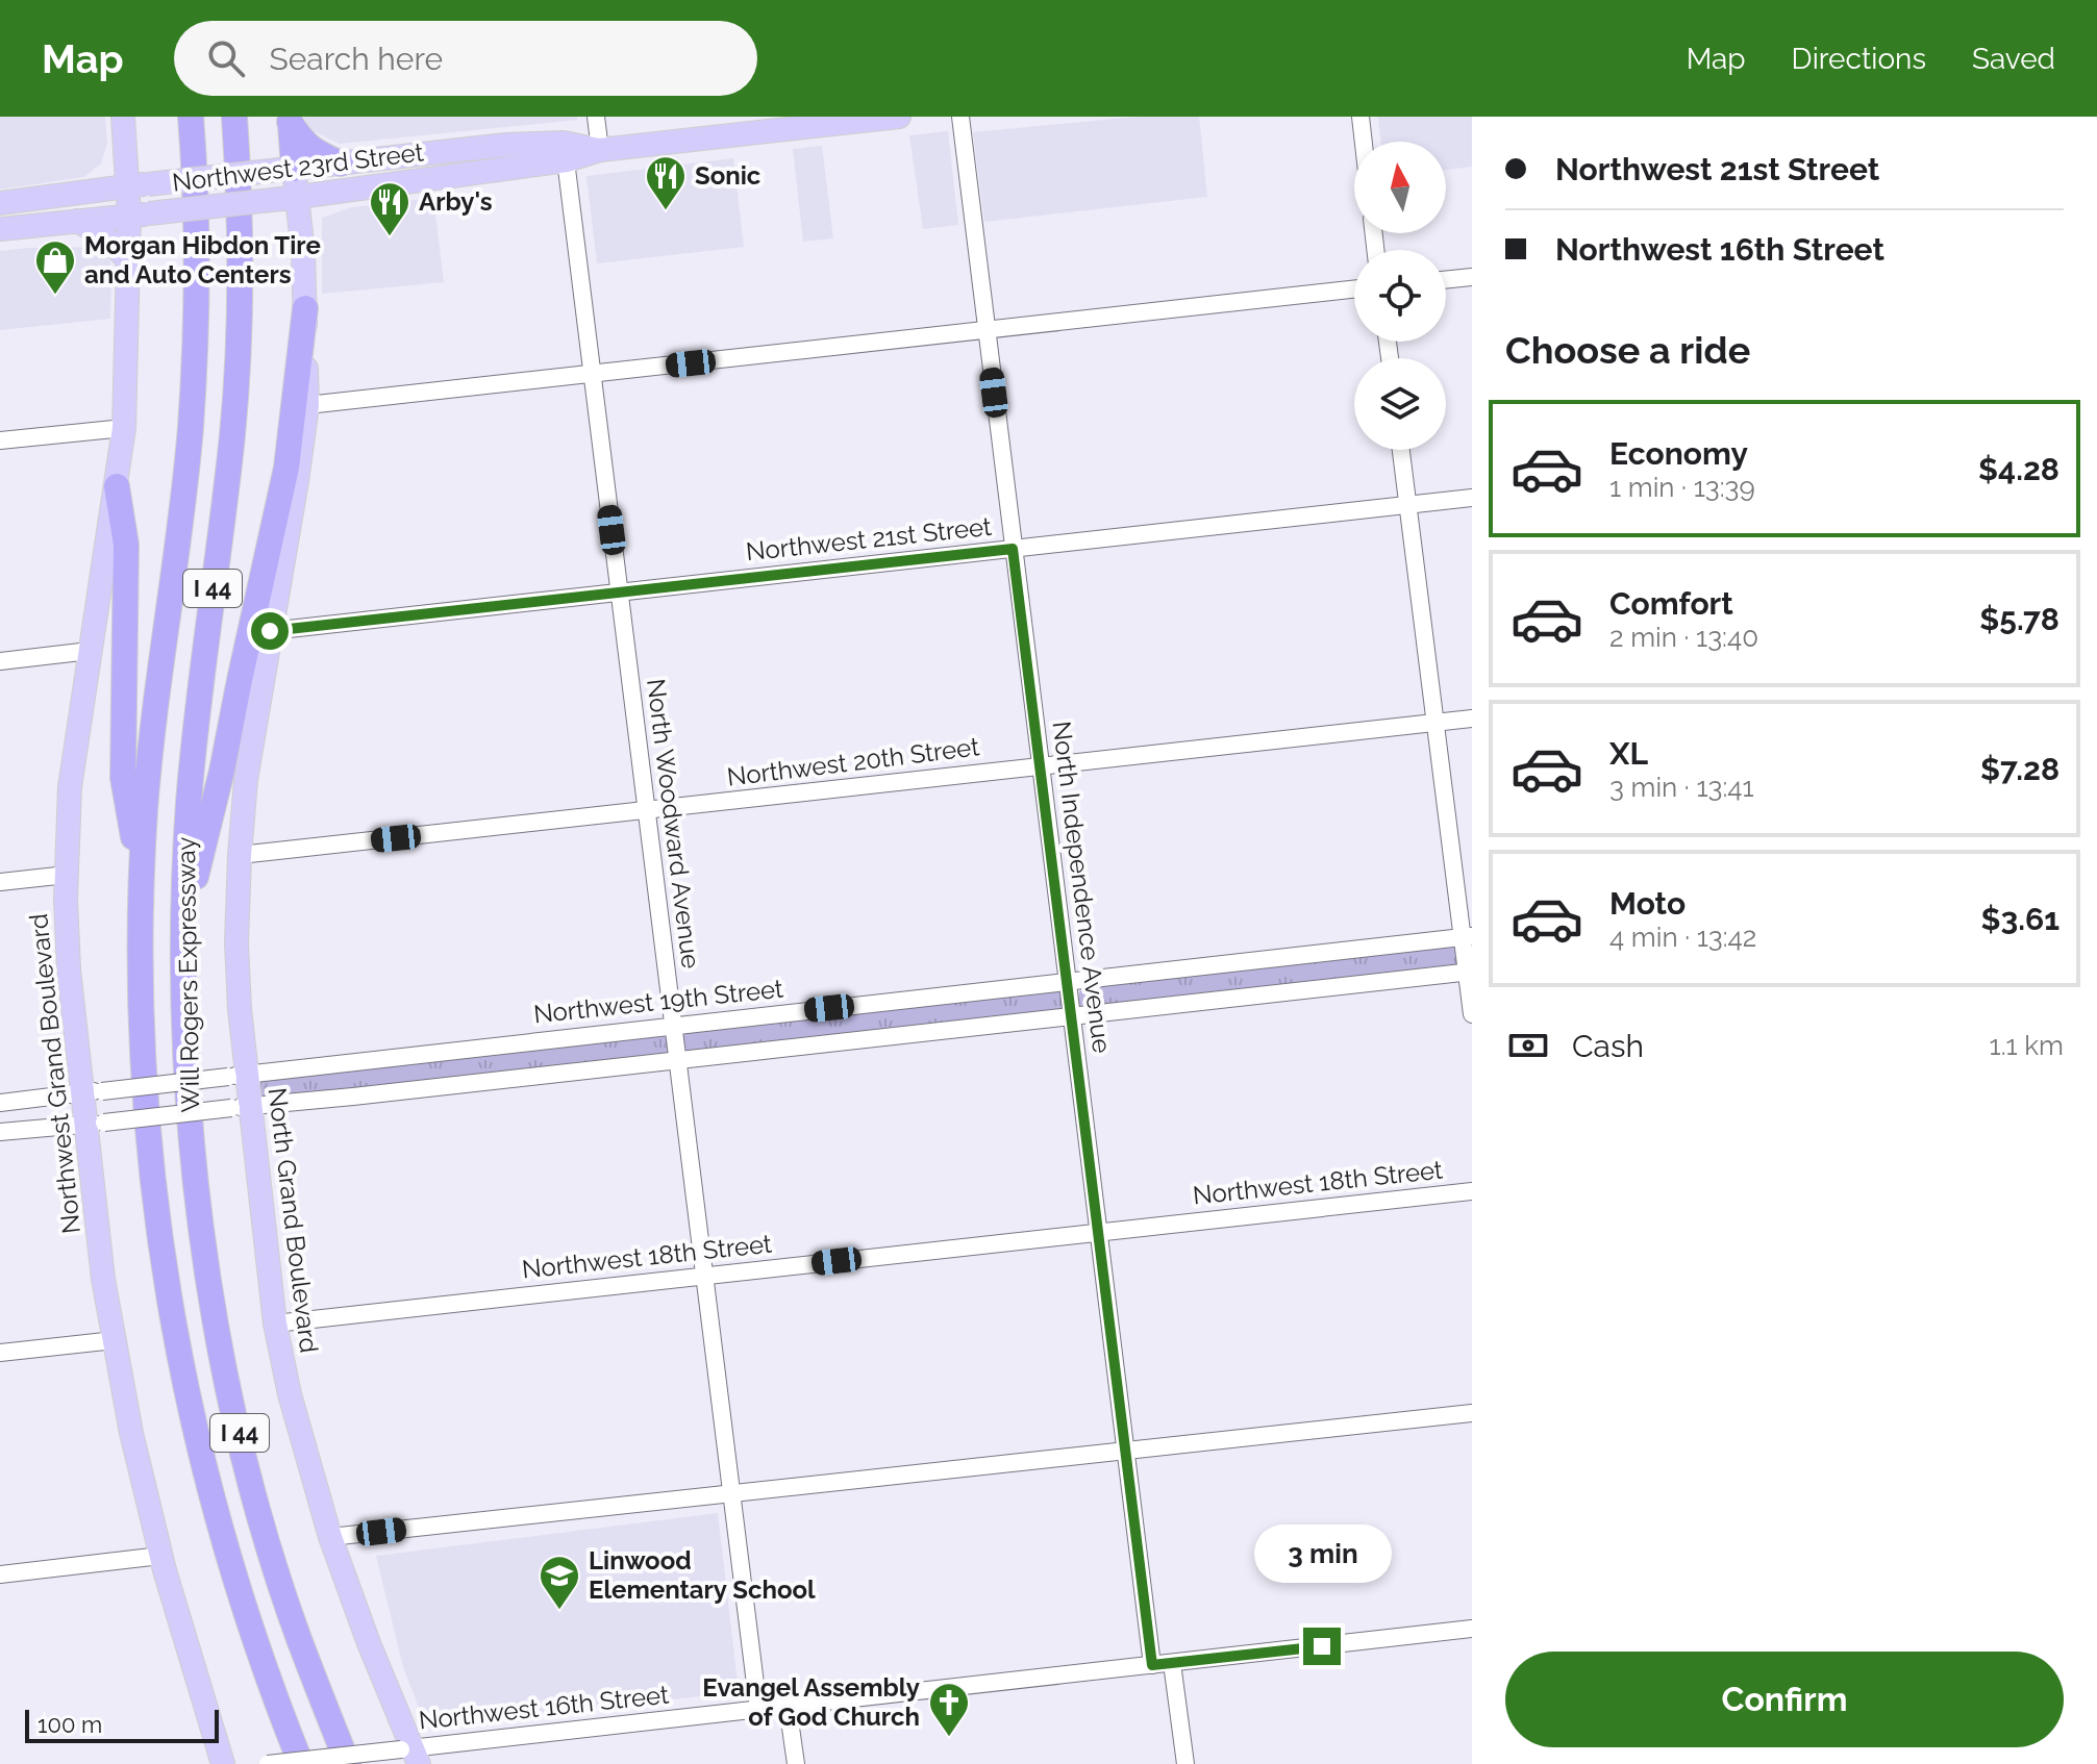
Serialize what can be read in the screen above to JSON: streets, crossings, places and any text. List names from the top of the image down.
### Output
{
  "streets": {
    "highway": ["I 44", "Will Rogers Expressway"],
    "main road": ["Northwest 23rd Street", "Northwest Grand Boulevard", "North Grand Boulevard"],
    "street": [
      "Northwest 21st Street",
      "Northwest 20th Street",
      "North Woodward Avenue",
      "North Independence Avenue",
      "Northwest 19th Street",
      "Northwest 18th Street",
      "Northwest 16th Street"
    ]
  },
  "crossings": [
    ["Northwest 23rd Street", "North Woodward Avenue"],
    ["Northwest 23rd Street", "Northwest Grand Boulevard"],
    ["Northwest 23rd Street", "North Grand Boulevard"],
    ["Northwest 21st Street", "North Woodward Avenue"],
    ["Northwest 21st Street", "North Independence Avenue"],
    ["Northwest 21st Street", "North Grand Boulevard"],
    ["Northwest 20th Street", "North Woodward Avenue"],
    ["Northwest 20th Street", "North Independence Avenue"],
    ["Northwest 20th Street", "North Grand Boulevard"],
    ["North Woodward Avenue", "Northwest 19th Street"],
    ["North Woodward Avenue", "Northwest 18th Street"],
    ["North Woodward Avenue", "Northwest 16th Street"],
    ["North Independence Avenue", "Northwest 19th Street"],
    ["North Independence Avenue", "Northwest 18th Street"],
    ["North Independence Avenue", "Northwest 16th Street"],
    ["Northwest 19th Street", "Northwest Grand Boulevard"],
    ["Northwest 19th Street", "North Grand Boulevard"],
    ["Northwest 18th Street", "North Grand Boulevard"],
    ["North Grand Boulevard", "Northwest 16th Street"]
  ],
  "places": {
    "restaurant": ["Sonic", "Arby's"],
    "shop": ["Morgan Hibdon Tire and Auto Centers"],
    "school or university": ["Linwood Elementary School"],
    "church": ["Evangel Assembly of God Church"]
  },
  "scale_bar": "100 m",
  "north": "top",
  "page": {
    "header": "Map",
    "search": "Search here",
    "nav": ["Map", "Directions", "Saved"],
    "banner": ["Northwest 21st Street", "Northwest 16th Street"],
    "heading": "Choose a ride",
    "list": [
      {
        "name": "Economy",
        "note": "1 min · 13:39",
        "value": "$4.28"
      },
      {
        "name": "Comfort",
        "note": "2 min · 13:40",
        "value": "$5.78"
      },
      {
        "name": "XL",
        "note": "3 min · 13:41",
        "value": "$7.28"
      },
      {
        "name": "Moto",
        "note": "4 min · 13:42",
        "value": "$3.61"
      }
    ],
    "pay": ["Cash", "1.1 km"],
    "bubble": "3 min",
    "buttons": "Confirm",
    "scale": "100 m"
  }
}
